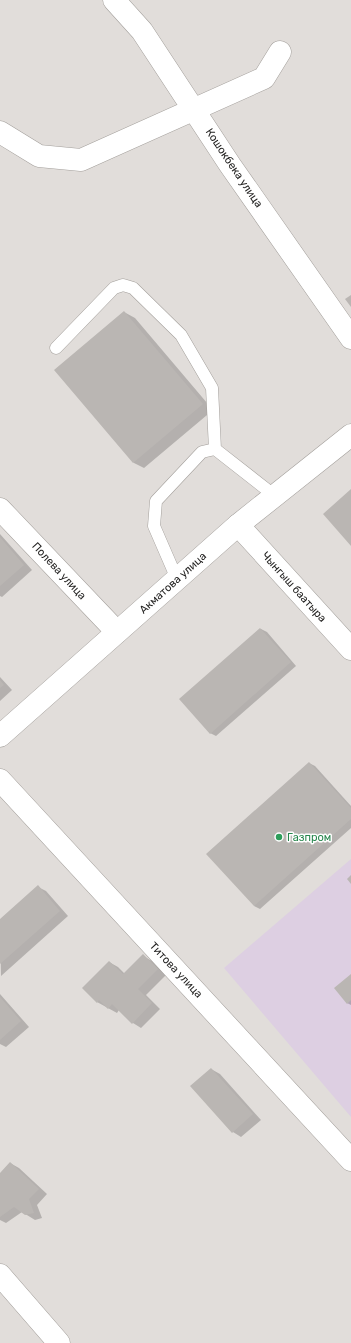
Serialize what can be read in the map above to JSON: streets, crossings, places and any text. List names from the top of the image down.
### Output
{
  "streets": {
    "street": [
      "Кошокбека улица",
      "Полева улица",
      "Акматова улица",
      "Чынгыш баатыра",
      "Титова улица"
    ]
  },
  "crossings": [
    ["Полева улица", "Акматова улица"],
    ["Акматова улица", "Чынгыш баатыра"]
  ],
  "places": ["Газпром"]
}
